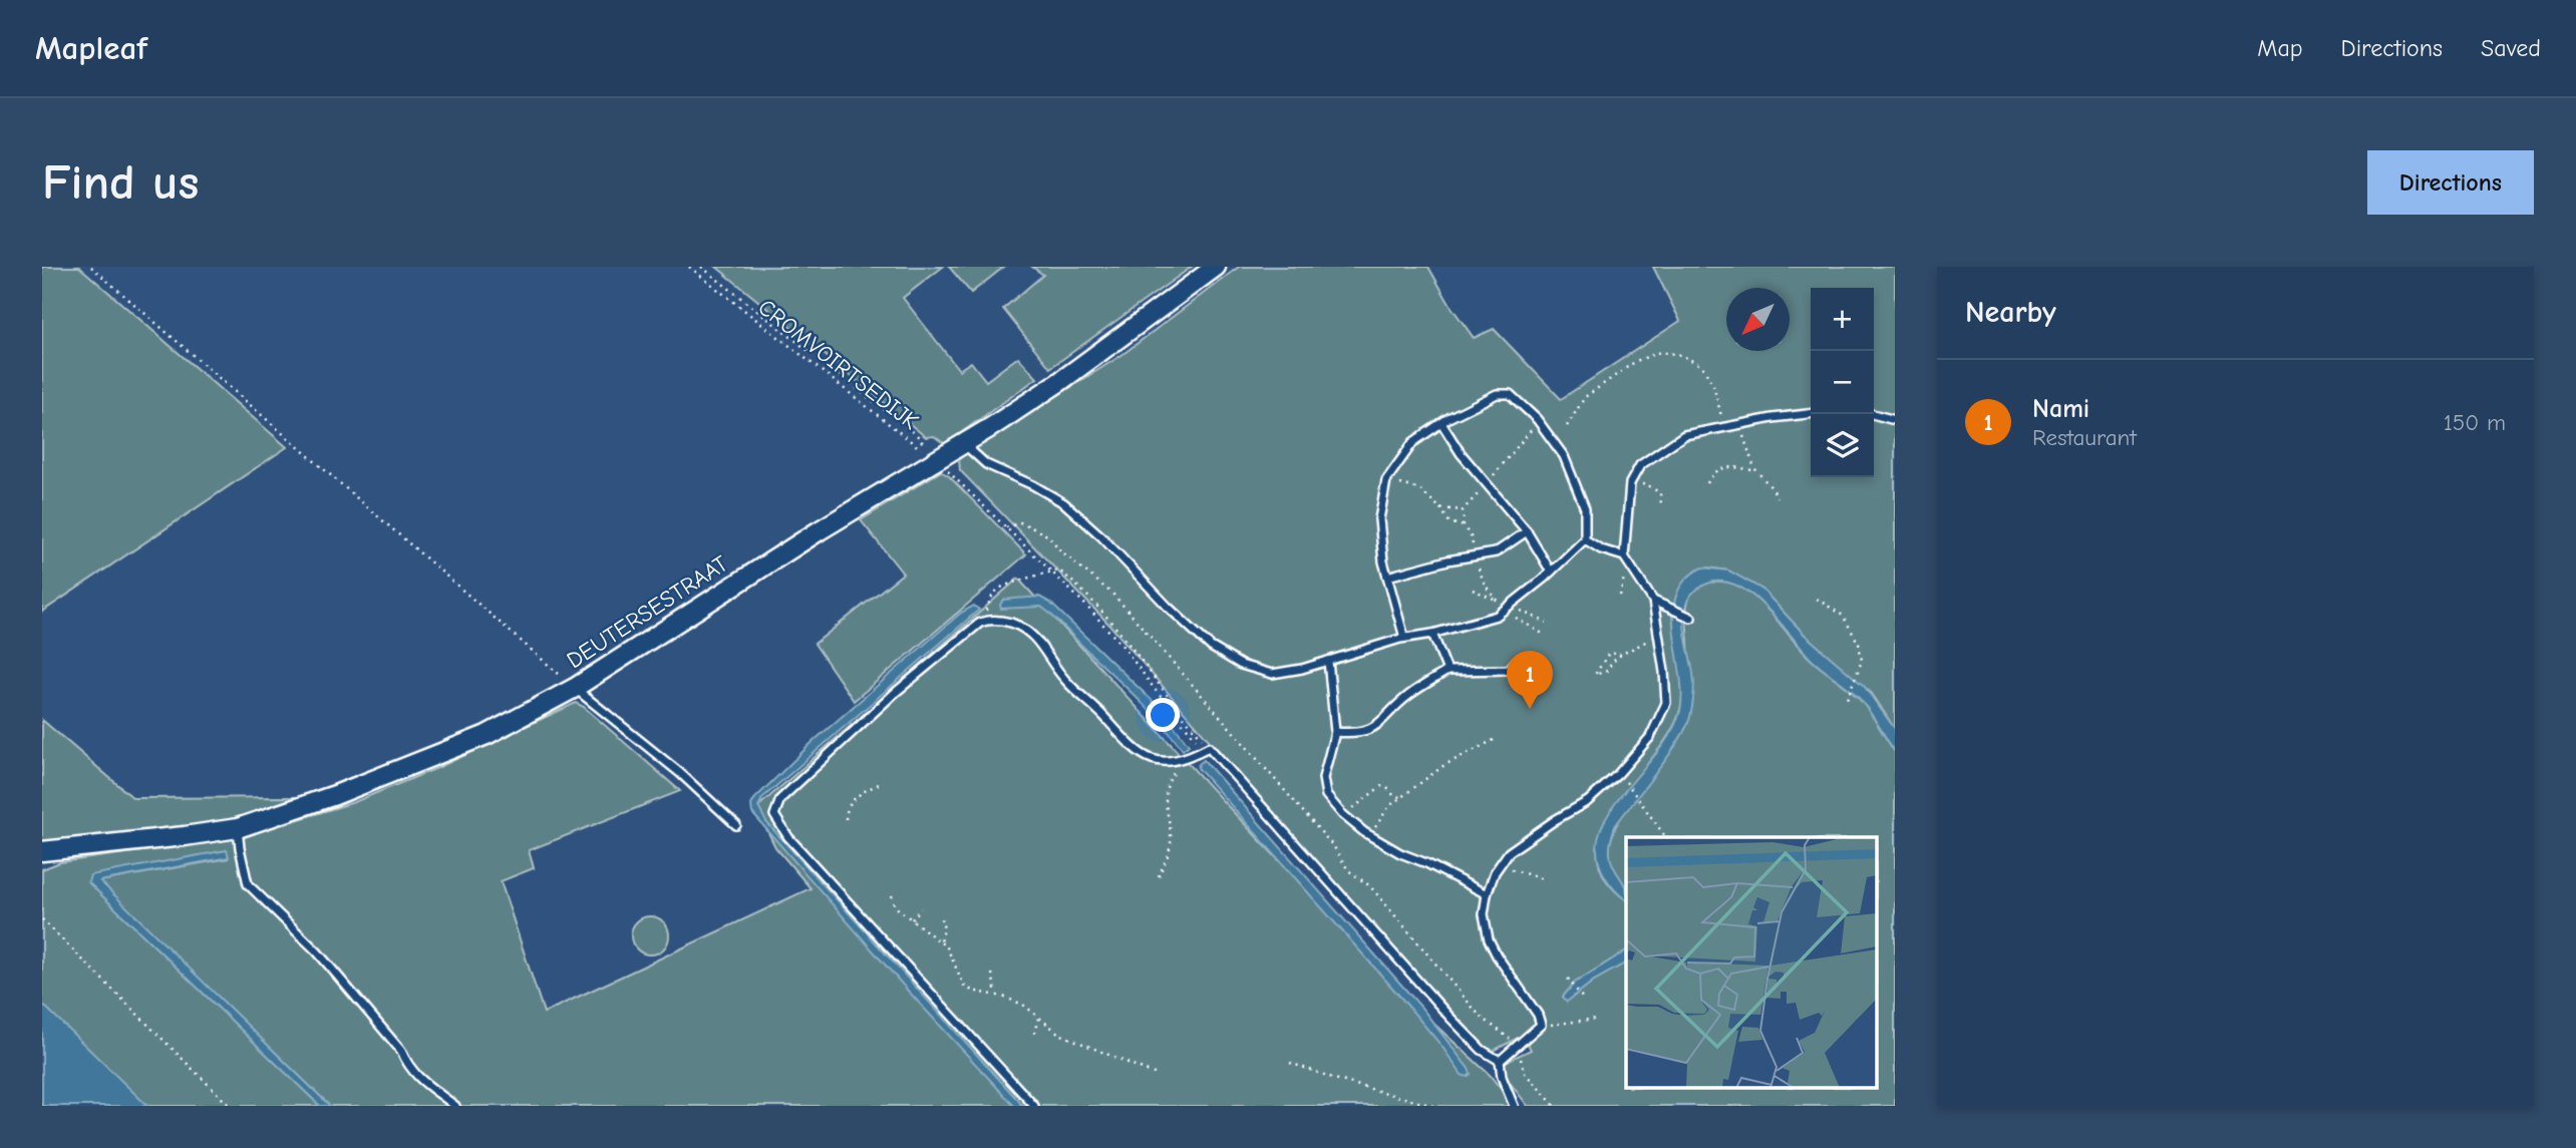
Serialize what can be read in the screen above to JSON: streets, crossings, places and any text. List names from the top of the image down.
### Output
{
  "streets": {
    "street": ["DEUTERSESTRAAT"],
    "path": ["CROMVOIRTSEDIJK"]
  },
  "crossings": [
    ["CROMVOIRTSEDIJK", "DEUTERSESTRAAT"]
  ],
  "north": "bottom left",
  "page": {
    "header": "Mapleaf",
    "nav": ["Map", "Directions", "Saved"],
    "buttons": "Directions",
    "title": "Find us",
    "heading": "Nearby",
    "map_buttons": ["+", "−"],
    "list": [
      {
        "mark": "1",
        "name": "Nami",
        "note": "Restaurant",
        "value": "150 m"
      }
    ],
    "pins": "1"
  }
}
